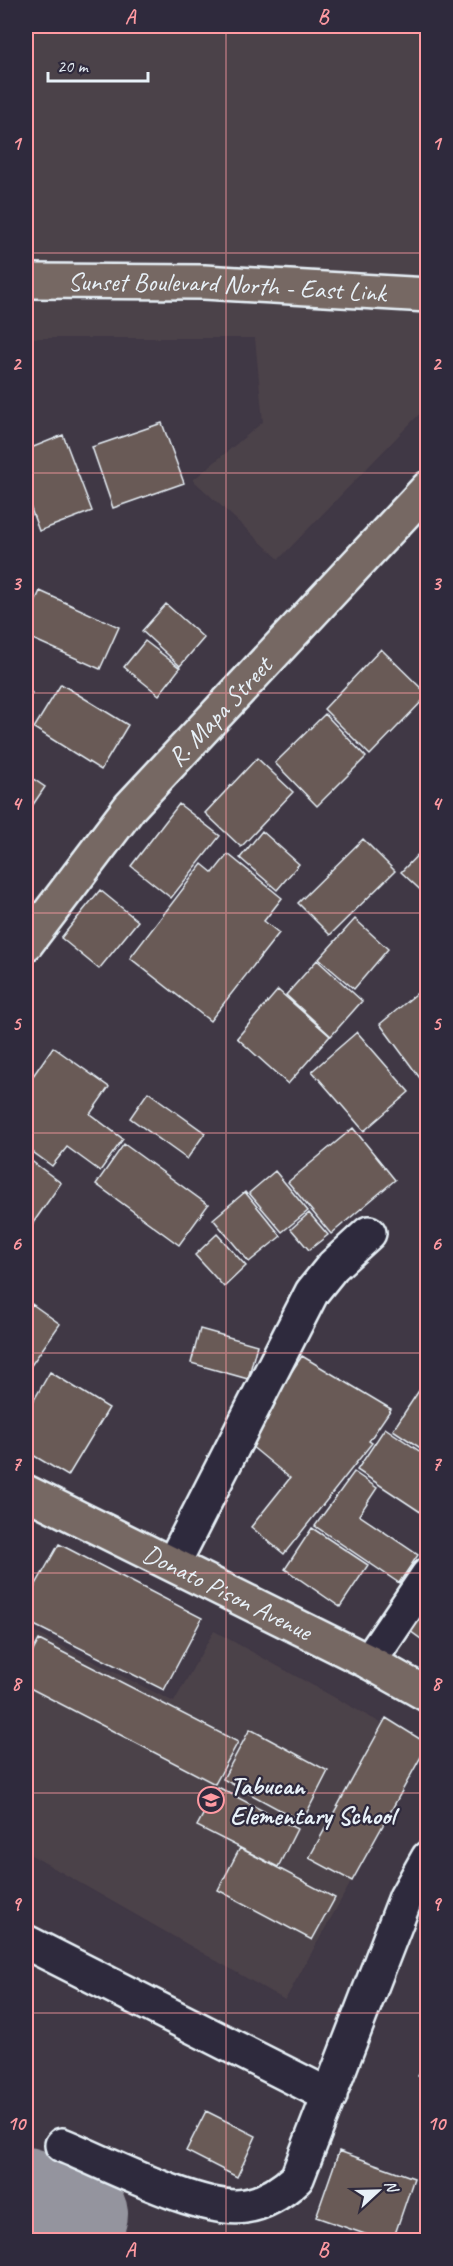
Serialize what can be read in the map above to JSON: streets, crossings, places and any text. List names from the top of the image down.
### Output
{
  "streets": {
    "main road": ["Sunset Boulevard North - East Link", "R. Mapa Street", "Donato Pison Avenue"]
  },
  "places": {
    "school or university": ["Tabucan Elementary School"]
  },
  "scale_bar": "20 m",
  "north": "right",
  "grid": {
    "columns": ["A", "B"],
    "rows": [
      "1",
      "2",
      "3",
      "4",
      "5",
      "6",
      "7",
      "8",
      "9",
      "10"
    ]
  }
}
